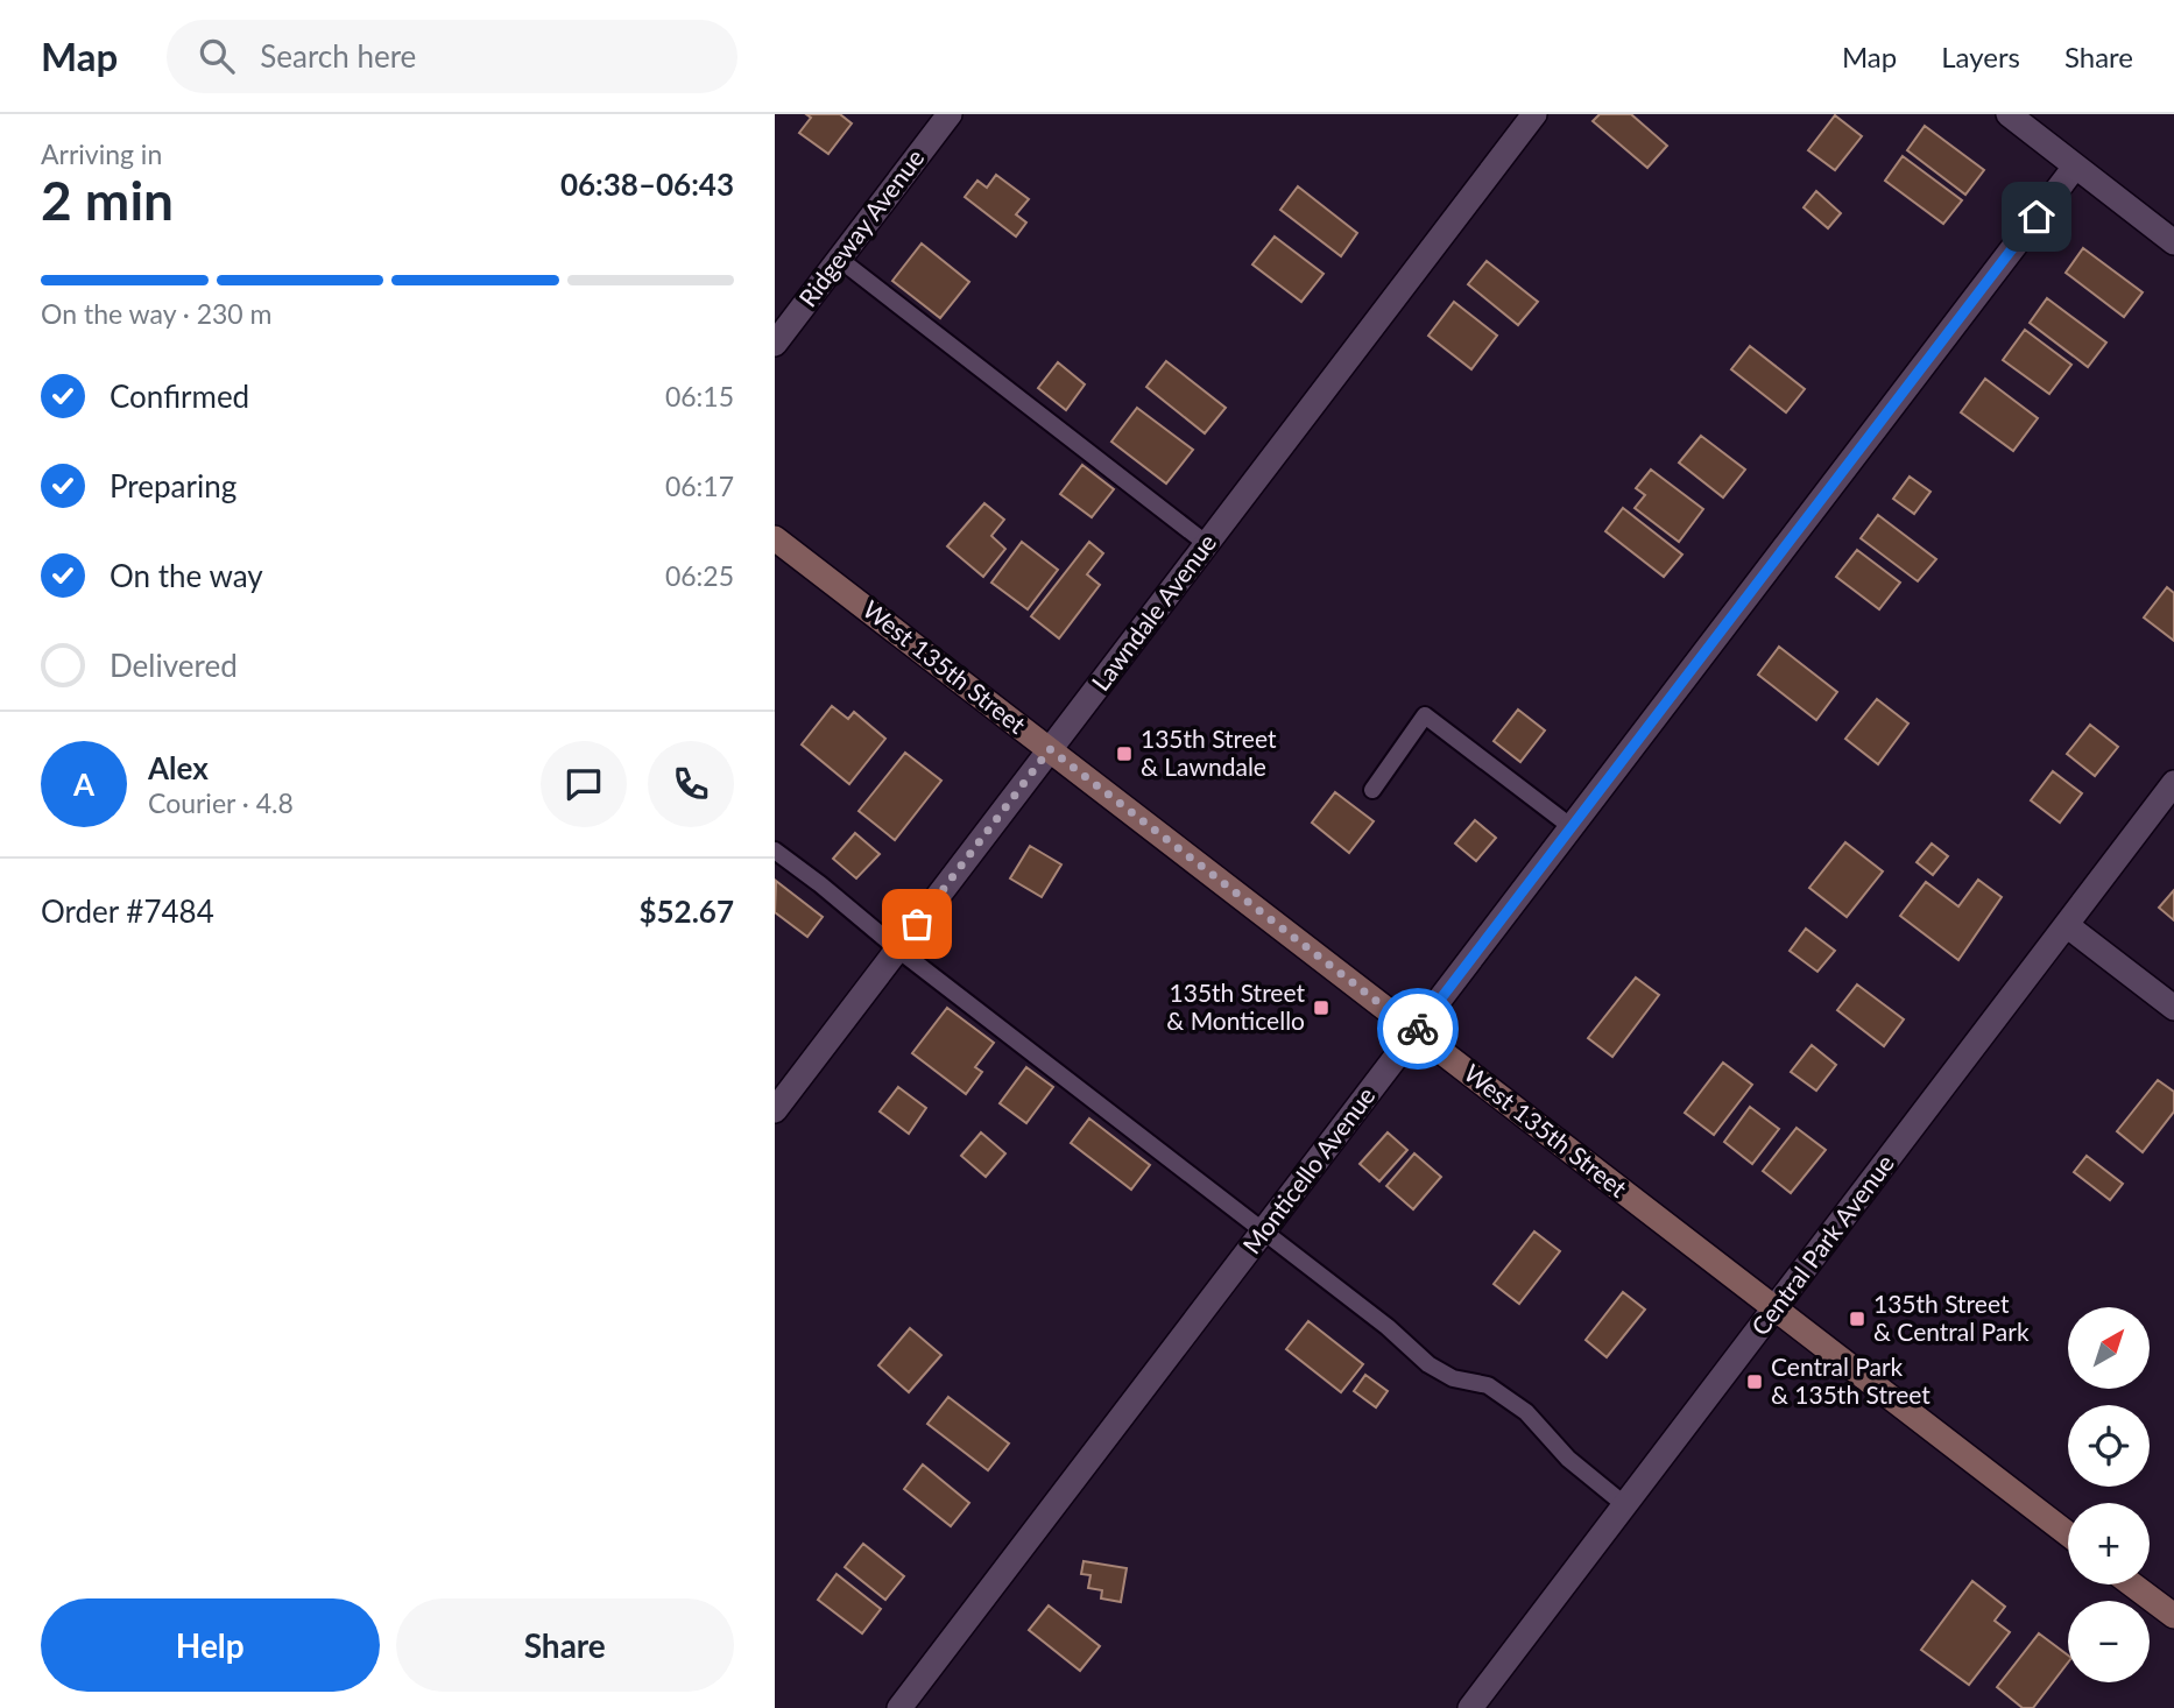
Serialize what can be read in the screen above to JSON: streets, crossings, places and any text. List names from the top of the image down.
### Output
{
  "streets": {
    "street": [
      "Ridgeway Avenue",
      "Lawndale Avenue",
      "West 135th Street",
      "Monticello Avenue",
      "Central Park Avenue"
    ]
  },
  "crossings": [
    ["Lawndale Avenue", "West 135th Street"],
    ["West 135th Street", "Monticello Avenue"],
    ["West 135th Street", "Central Park Avenue"]
  ],
  "places": {
    "transit": [
      "135th Street & Lawndale",
      "135th Street & Monticello",
      "135th Street & Central Park",
      "Central Park & 135th Street"
    ]
  },
  "north": "top right",
  "page": {
    "header": "Map",
    "search": "Search here",
    "nav": ["Map", "Layers", "Share"],
    "heading": ["2 min", "Arriving in", "06:38–06:43"],
    "panel": [
      "Alex",
      "Courier · 4.8",
      "Order #7484",
      "$52.67"
    ],
    "bar": "On the way · 230 m",
    "list": [
      ["Confirmed", "06:15"],
      ["Preparing", "06:17"],
      ["On the way", "06:25"],
      "Delivered"
    ],
    "round": "A",
    "map_buttons": ["+", "−"],
    "buttons": ["Help", "Share"]
  }
}
